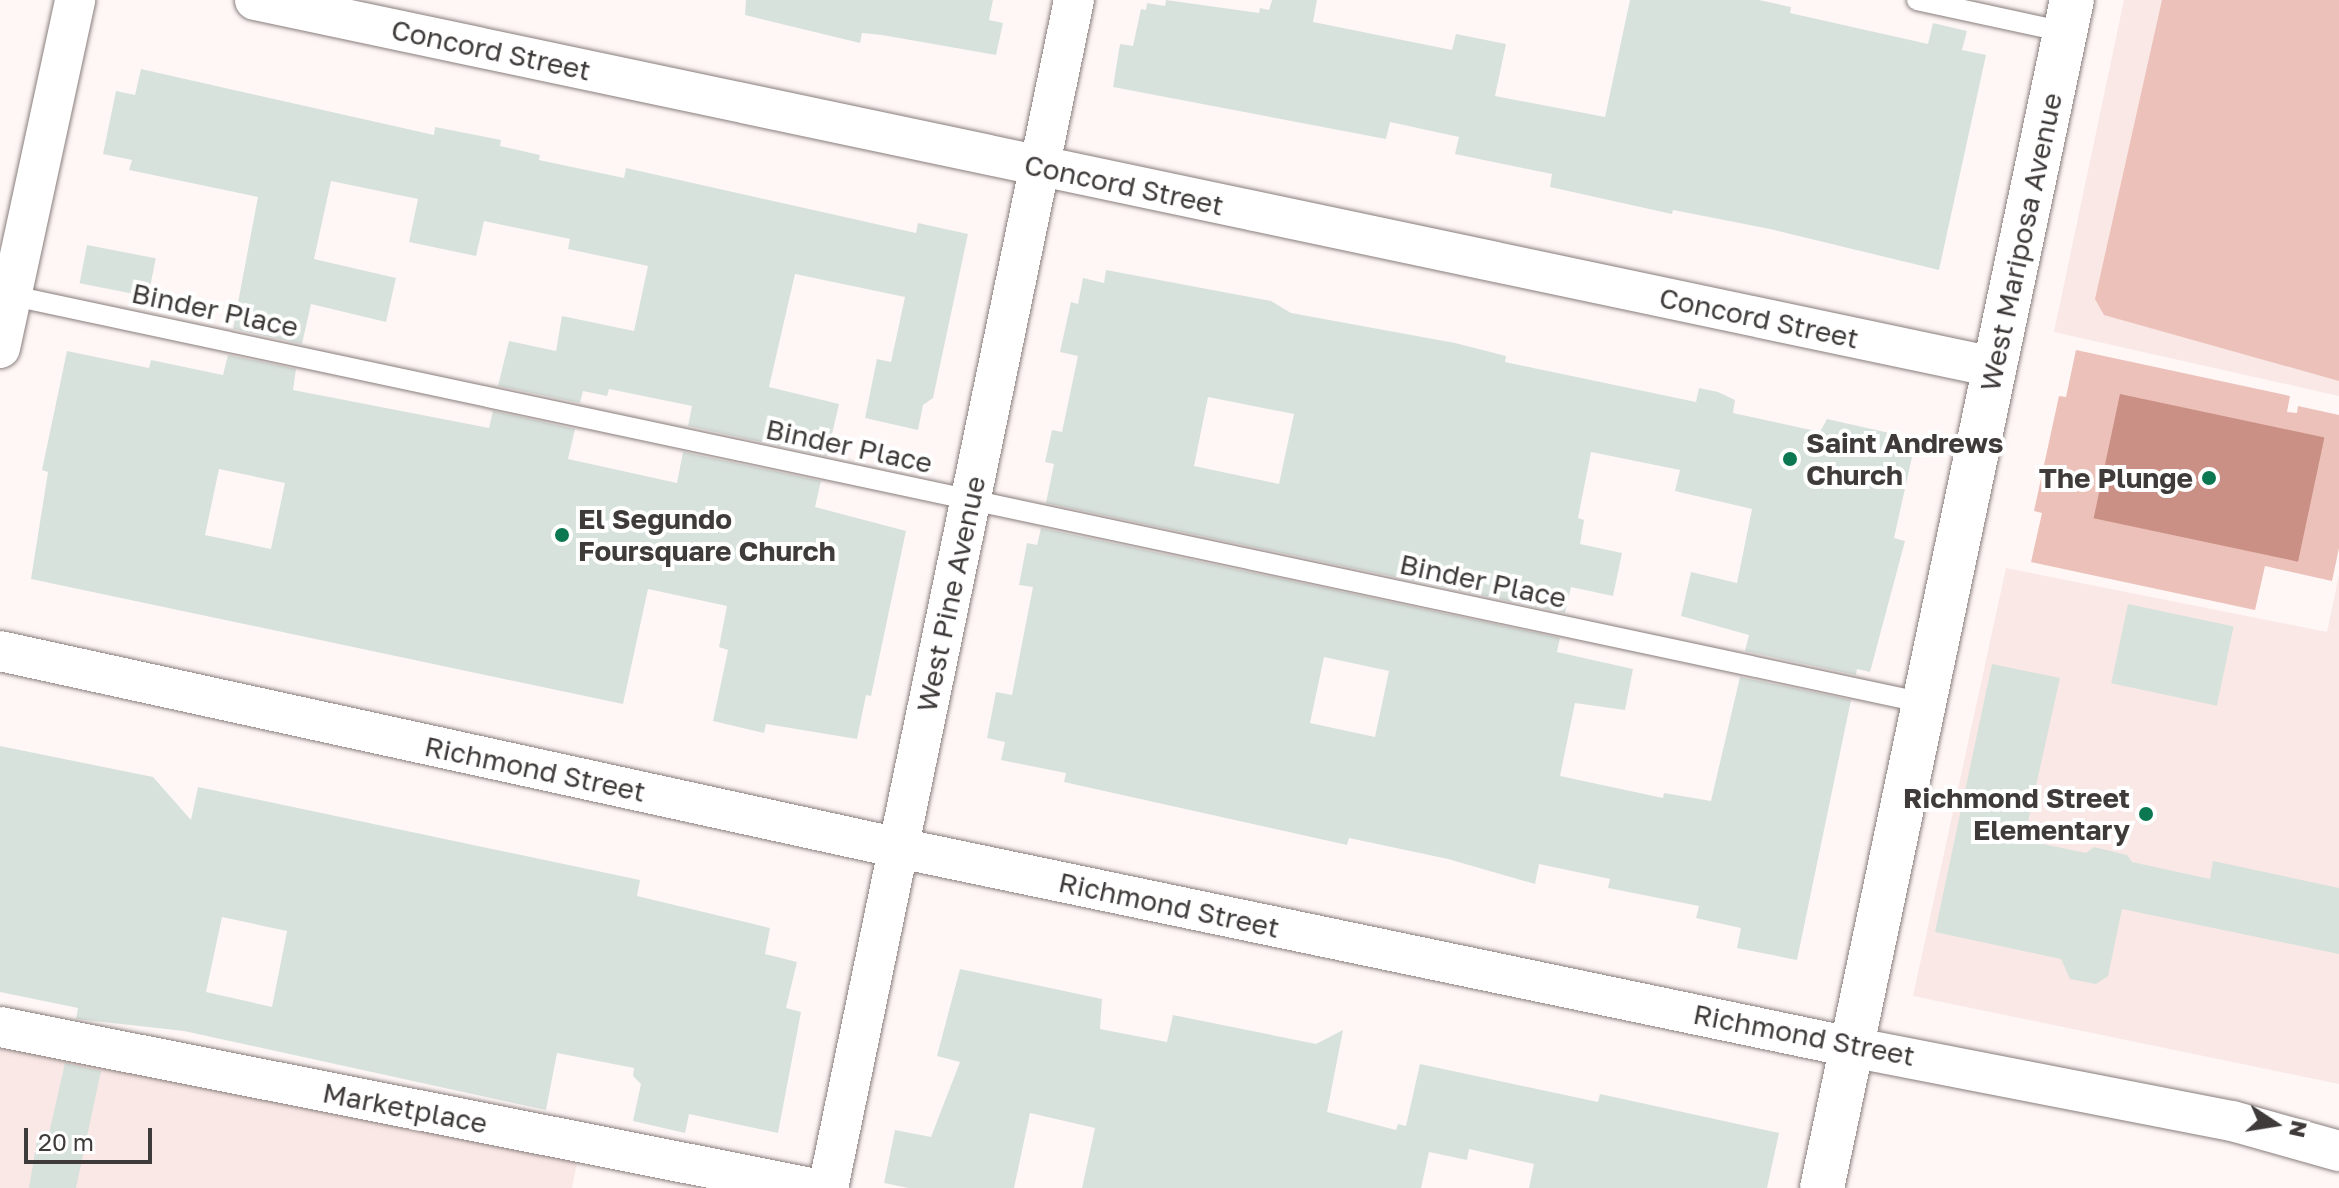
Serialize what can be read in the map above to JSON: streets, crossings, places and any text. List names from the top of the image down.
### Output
{
  "streets": {
    "street": [
      "Concord Street",
      "West Mariposa Avenue",
      "West Pine Avenue",
      "Richmond Street",
      "Marketplace"
    ],
    "lane": ["Binder Place"]
  },
  "crossings": [
    ["Concord Street", "West Mariposa Avenue"],
    ["Concord Street", "West Pine Avenue"],
    ["West Mariposa Avenue", "Binder Place"],
    ["West Mariposa Avenue", "Richmond Street"],
    ["Binder Place", "West Pine Avenue"],
    ["West Pine Avenue", "Richmond Street"]
  ],
  "places": [
    "Saint Andrews Church",
    "The Plunge",
    "El Segundo Foursquare Church",
    "Richmond Street Elementary"
  ],
  "scale_bar": "20 m",
  "north": "right"
}
